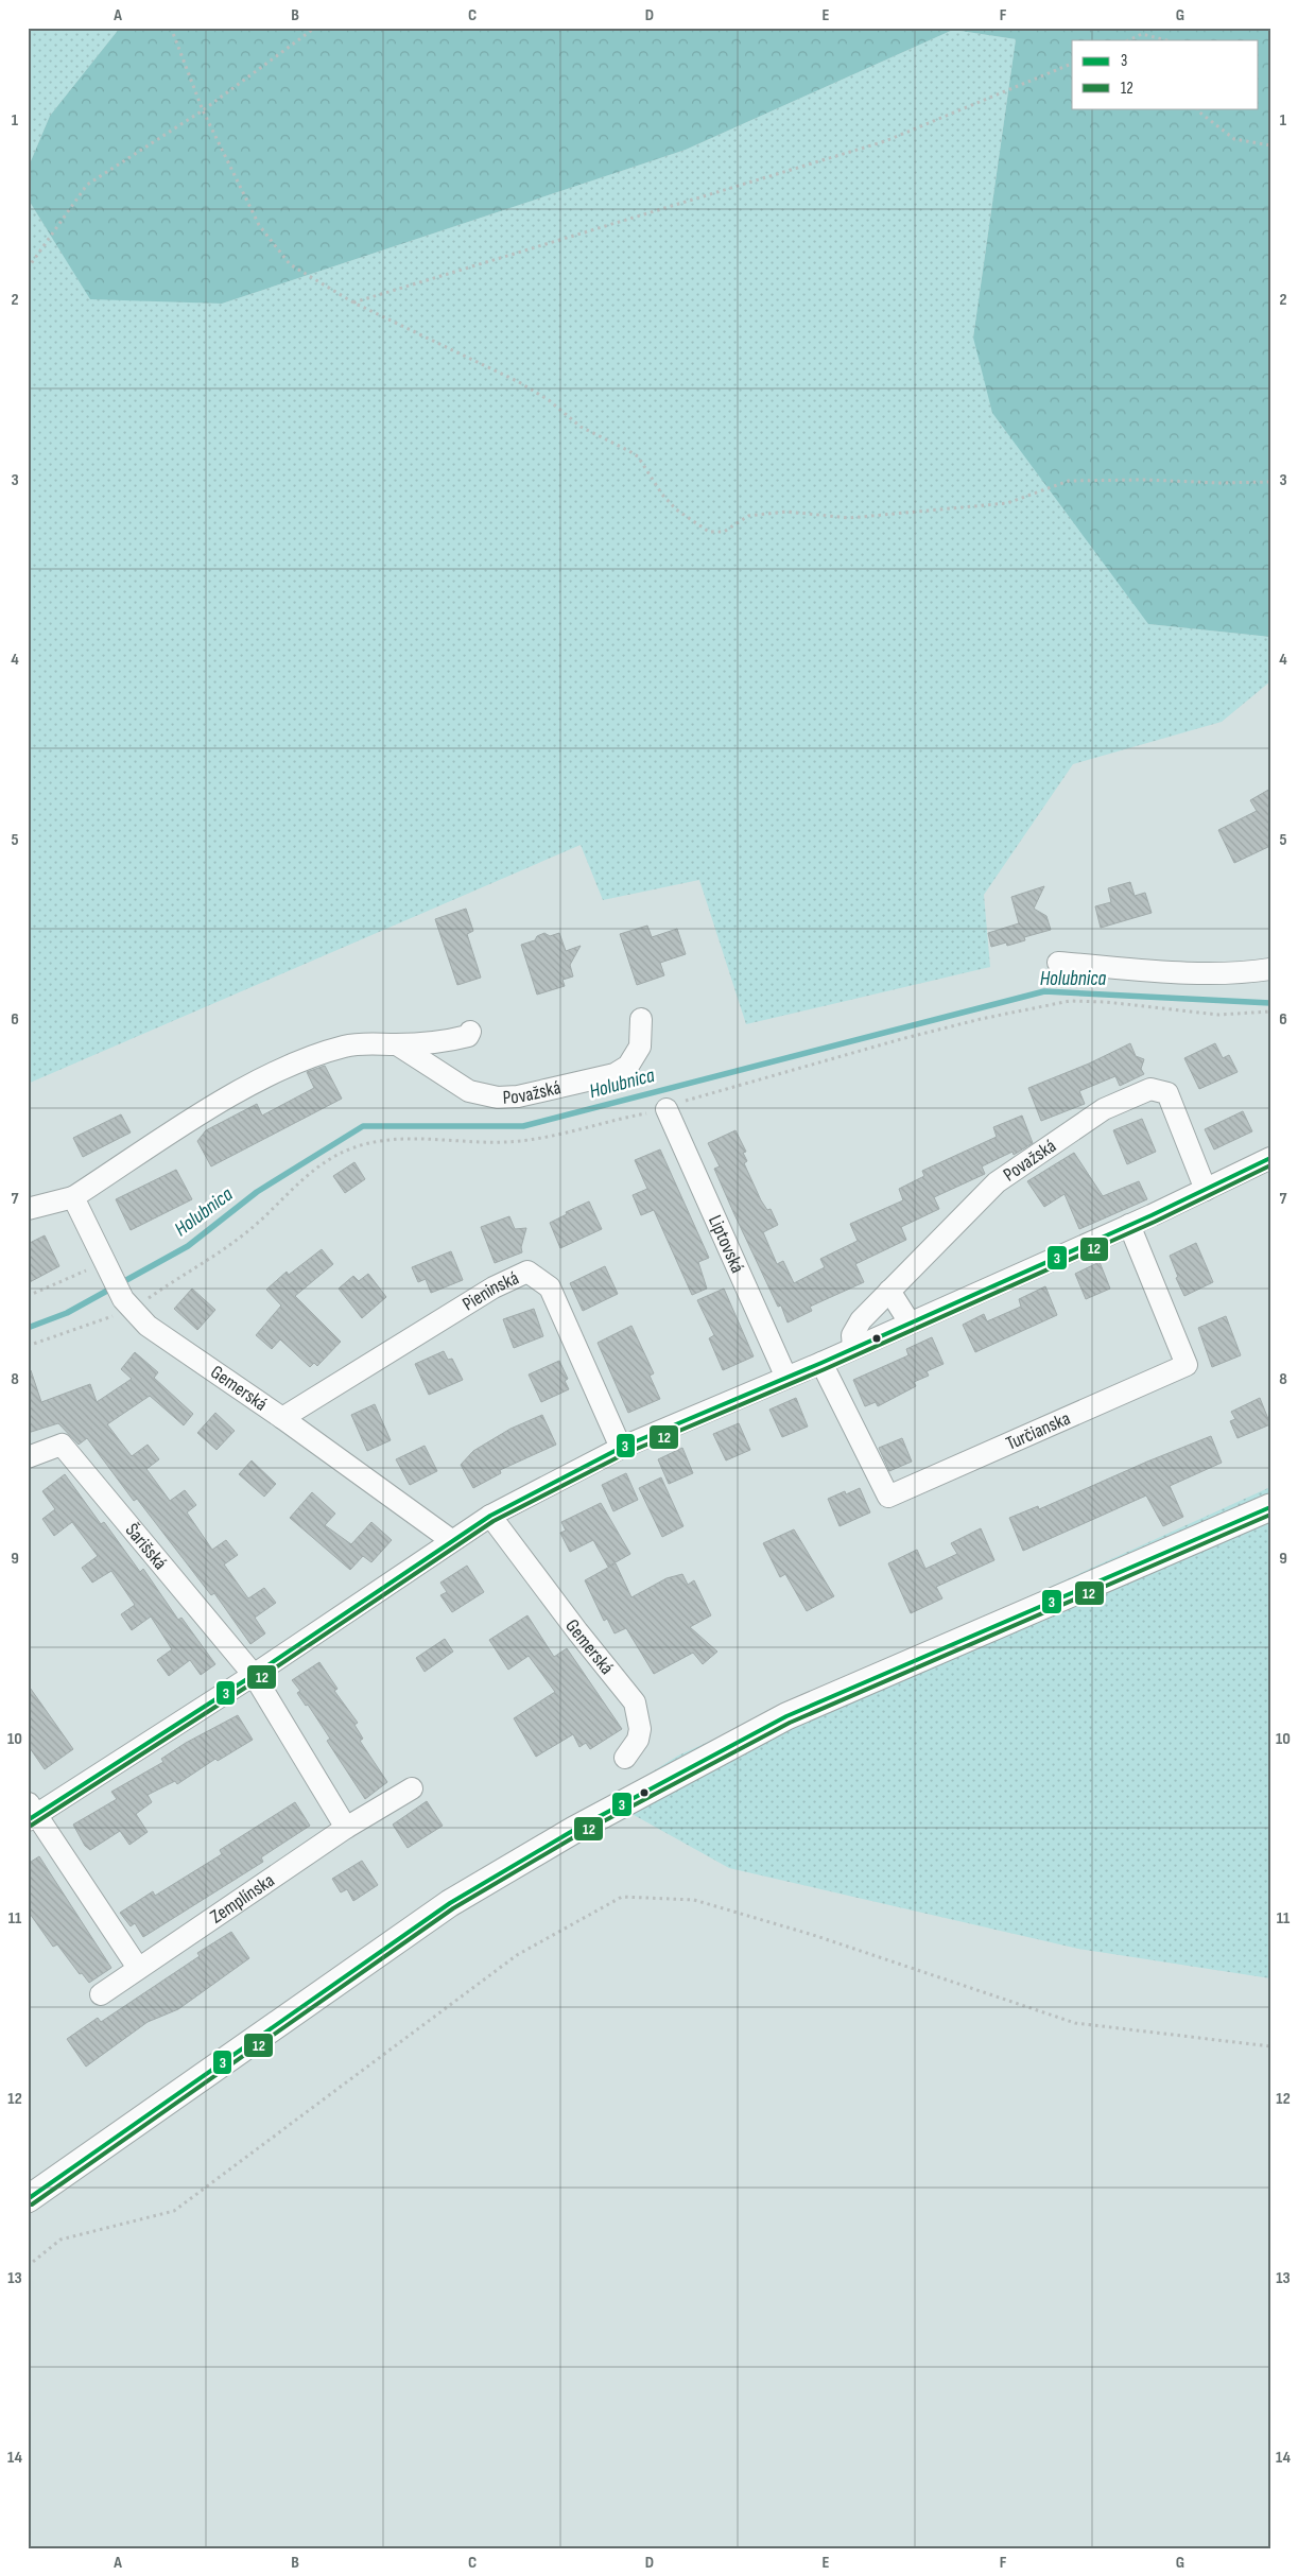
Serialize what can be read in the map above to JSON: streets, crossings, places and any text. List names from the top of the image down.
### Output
{
  "streets": {
    "street": [
      "Považská",
      "Liptovská",
      "Pieninská",
      "Gemerská",
      "Turčianska",
      "Šarišská",
      "Zemplínska"
    ]
  },
  "crossings": [
    ["Pieninská", "Gemerská"]
  ],
  "water": ["Holubnica"],
  "lines": ["transit line 3", "transit line 12"],
  "legend": ["3", "12"],
  "grid": {
    "columns": [
      "A",
      "B",
      "C",
      "D",
      "E",
      "F",
      "G"
    ],
    "rows": [
      "1",
      "2",
      "3",
      "4",
      "5",
      "6",
      "7",
      "8",
      "9",
      "10",
      "11",
      "12",
      "13",
      "14"
    ]
  }
}
